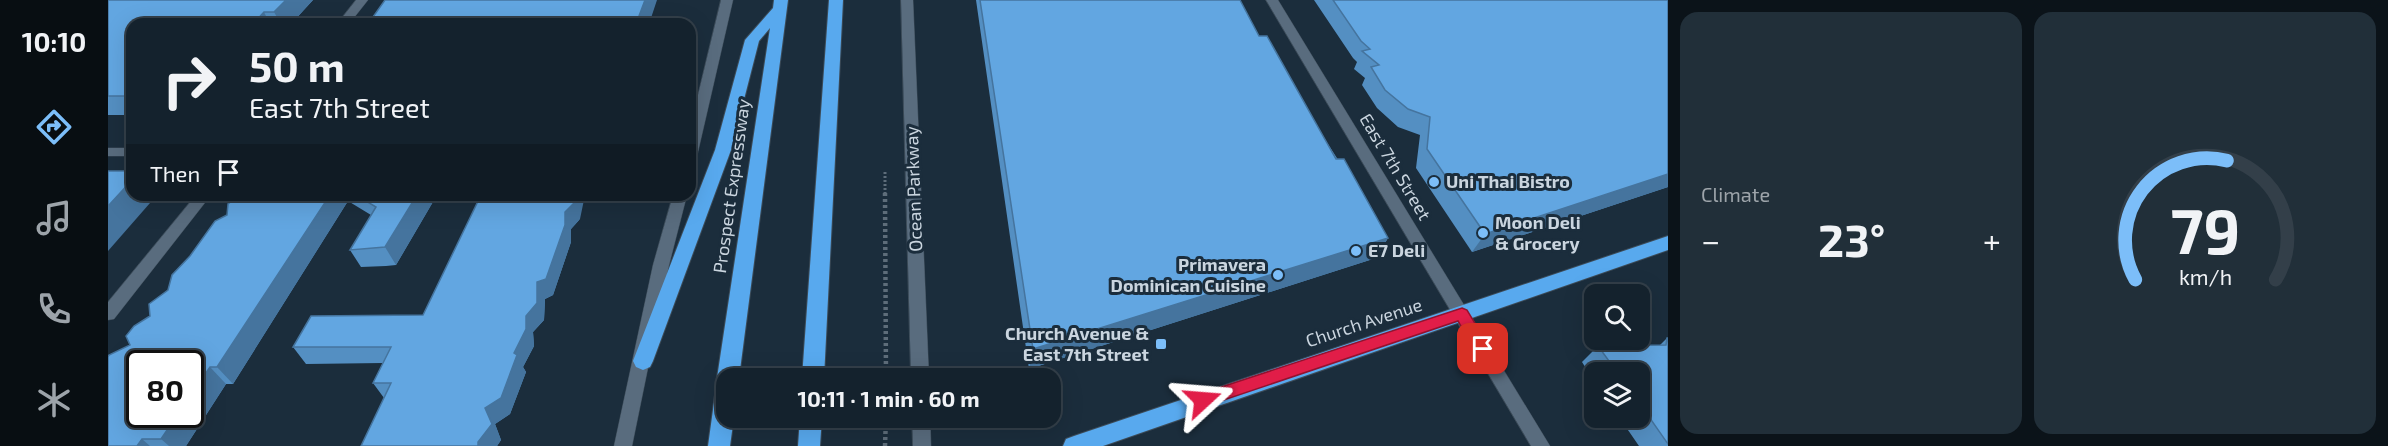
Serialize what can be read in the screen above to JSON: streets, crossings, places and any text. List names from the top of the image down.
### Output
{
  "streets": {
    "highway": ["Prospect Expressway", "Church Avenue"],
    "street": ["East 7th Street", "Ocean Parkway"]
  },
  "crossings": [
    ["East 7th Street", "Church Avenue"]
  ],
  "places": {
    "other": [
      "Uni Thai Bistro",
      "Moon Deli & Grocery",
      "E7 Deli",
      "Primavera Dominican Cuisine"
    ],
    "transit": ["Church Avenue & East 7th Street"]
  },
  "page": {
    "tabs": "10:10",
    "tile": "Climate",
    "turn": ["50 m", "East 7th Street"],
    "then": "Then",
    "heat": ["−", "23°", "+"],
    "limit": "80",
    "trip": "10:11 · 1 min · 60 m",
    "gauge": ["79", "km/h"]
  }
}
